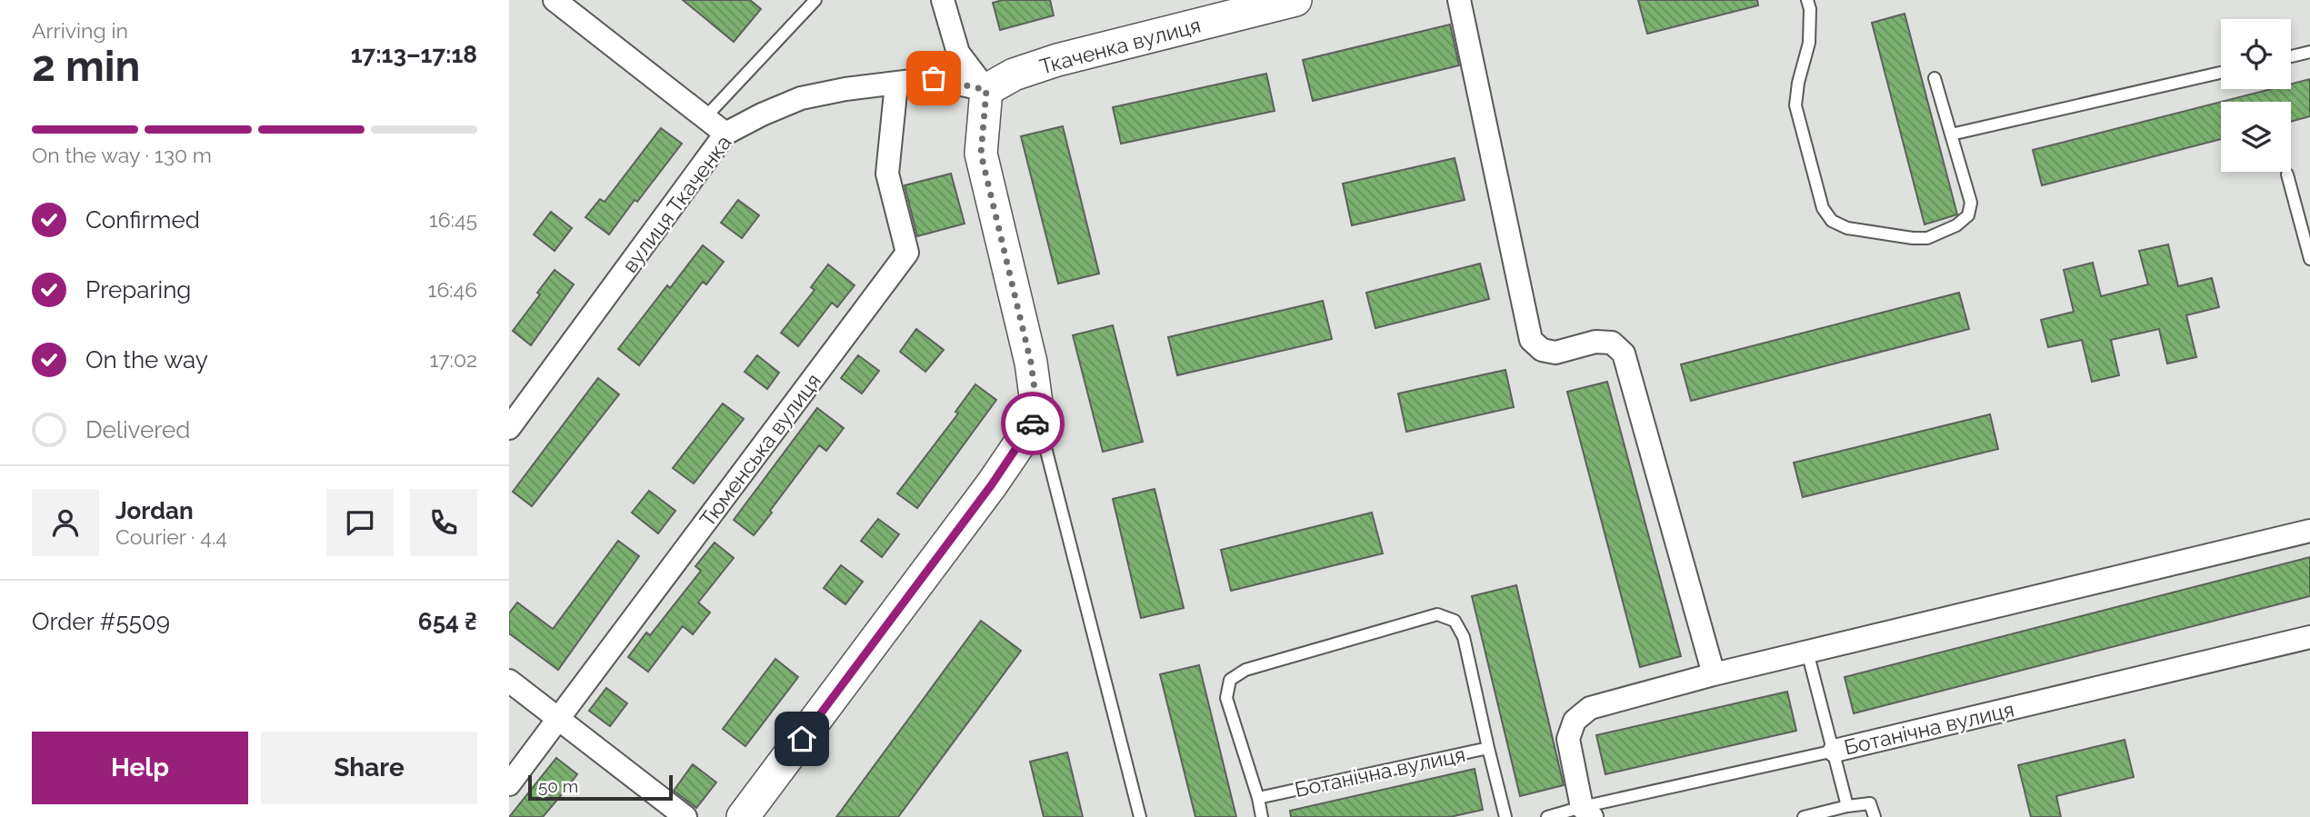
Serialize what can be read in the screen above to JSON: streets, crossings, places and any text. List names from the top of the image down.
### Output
{
  "streets": {
    "street": [
      "Ткаченка вулиця",
      "вулиця Ткаченка",
      "Тюменська вулиця",
      "Ботанічна вулиця"
    ]
  },
  "crossings": [
    ["Ткаченка вулиця", "вулиця Ткаченка"],
    ["вулиця Ткаченка", "Тюменська вулиця"]
  ],
  "scale_bar": "50 m",
  "page": {
    "heading": ["2 min", "Arriving in", "17:13–17:18"],
    "panel": [
      "Jordan",
      "Courier · 4.4",
      "Order #5509",
      "654 ₴"
    ],
    "bar": "On the way · 130 m",
    "list": [
      ["Confirmed", "16:45"],
      ["Preparing", "16:46"],
      ["On the way", "17:02"],
      "Delivered"
    ],
    "buttons": ["Help", "Share"],
    "scale": "50 m"
  }
}
